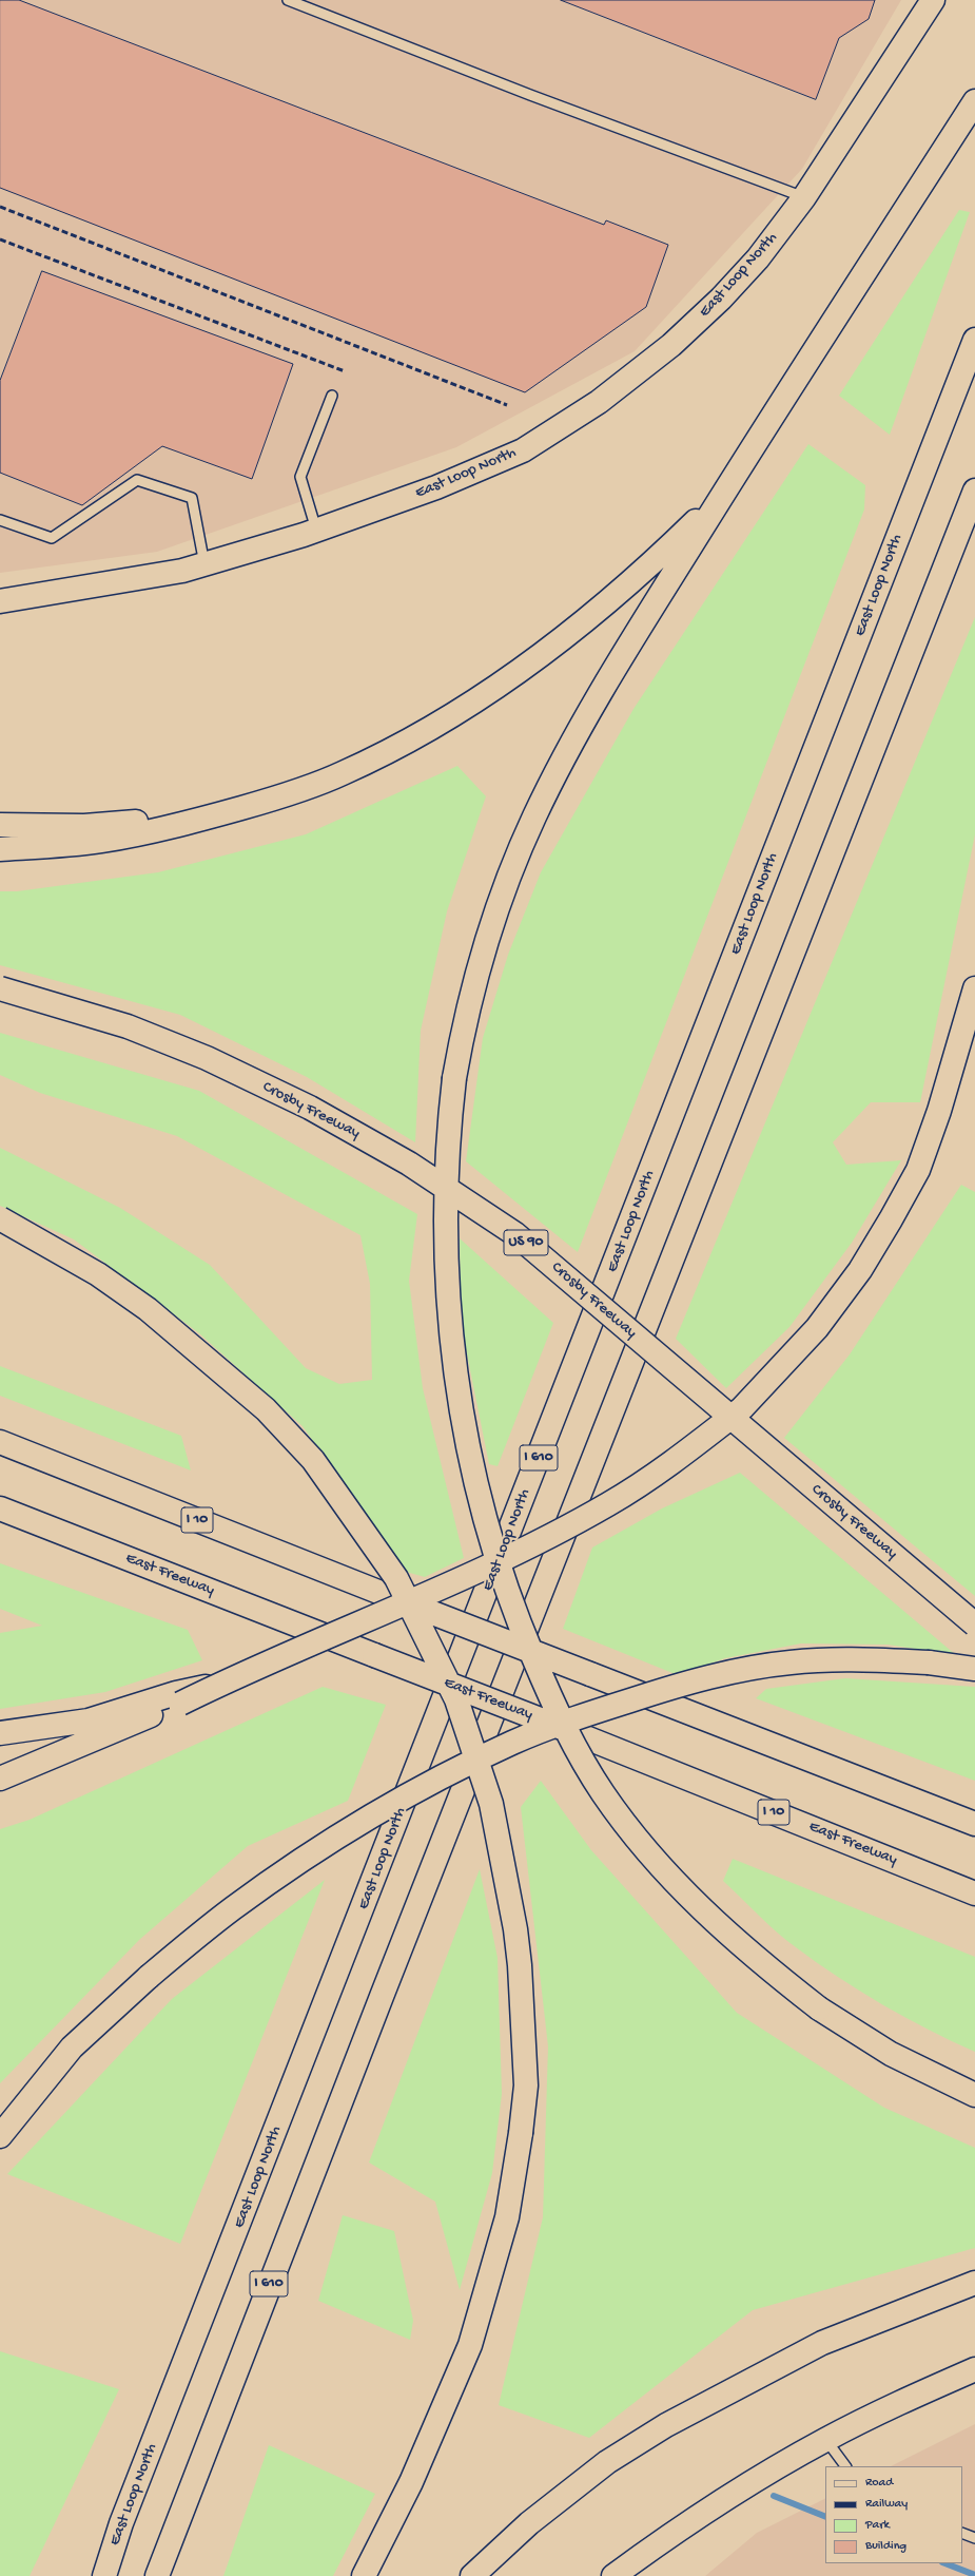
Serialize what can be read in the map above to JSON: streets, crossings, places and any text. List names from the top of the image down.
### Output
{
  "streets": {
    "main road": [
      "East Loop North",
      "Crosby Freeway",
      "US 90",
      "I 610",
      "I 10",
      "East Freeway"
    ]
  },
  "legend": [
    "Road",
    "Railway",
    "Park",
    "Building"
  ]
}
